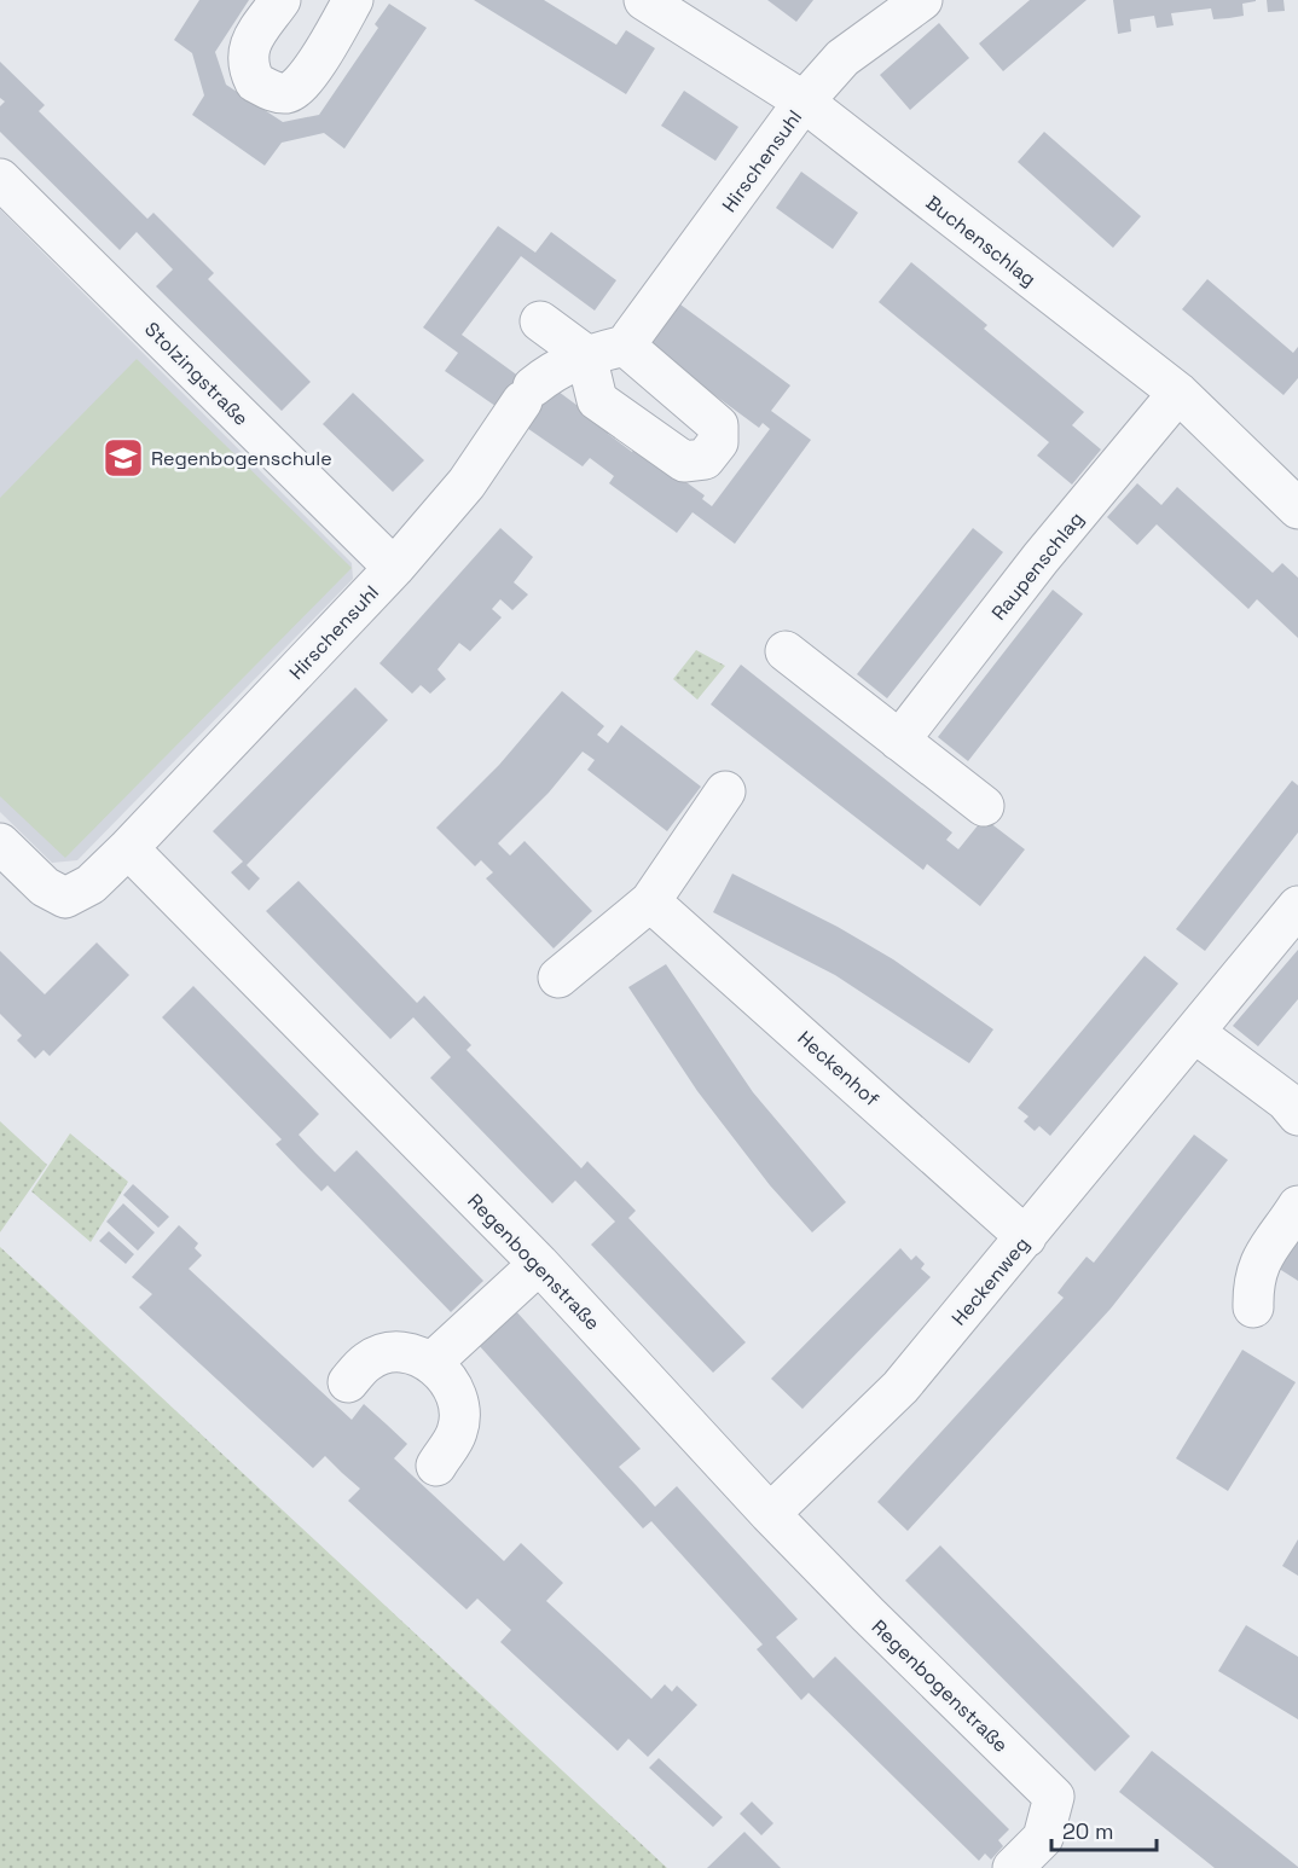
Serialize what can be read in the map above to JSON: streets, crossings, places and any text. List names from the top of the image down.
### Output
{
  "streets": {
    "street": [
      "Hirschensuhl",
      "Buchenschlag",
      "Stolzingstraße",
      "Raupenschlag",
      "Heckenhof",
      "Regenbogenstraße",
      "Heckenweg"
    ]
  },
  "crossings": [
    ["Hirschensuhl", "Buchenschlag"],
    ["Hirschensuhl", "Stolzingstraße"],
    ["Hirschensuhl", "Regenbogenstraße"],
    ["Buchenschlag", "Raupenschlag"],
    ["Heckenhof", "Heckenweg"],
    ["Regenbogenstraße", "Heckenweg"]
  ],
  "places": {
    "school or university": ["Regenbogenschule"]
  },
  "scale_bar": "20 m"
}
